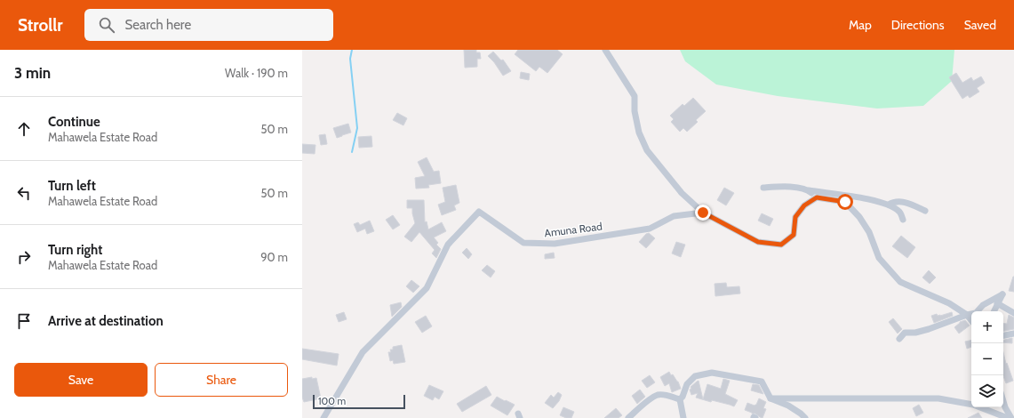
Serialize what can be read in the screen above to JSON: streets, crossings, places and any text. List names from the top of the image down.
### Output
{
  "streets": {
    "street": ["Amuna Road"]
  },
  "scale_bar": "100 m",
  "page": {
    "header": "Strollr",
    "search": "Search here",
    "nav": ["Map", "Directions", "Saved"],
    "heading": ["3 min", "Walk · 190 m"],
    "list": [
      ["Continue", "Mahawela Estate Road", "50 m"],
      ["Turn left", "Mahawela Estate Road", "50 m"],
      ["Turn right", "Mahawela Estate Road", "90 m"],
      "Arrive at destination"
    ],
    "map_buttons": ["+", "−"],
    "buttons": ["Save", "Share"],
    "scale": "100 m"
  }
}
